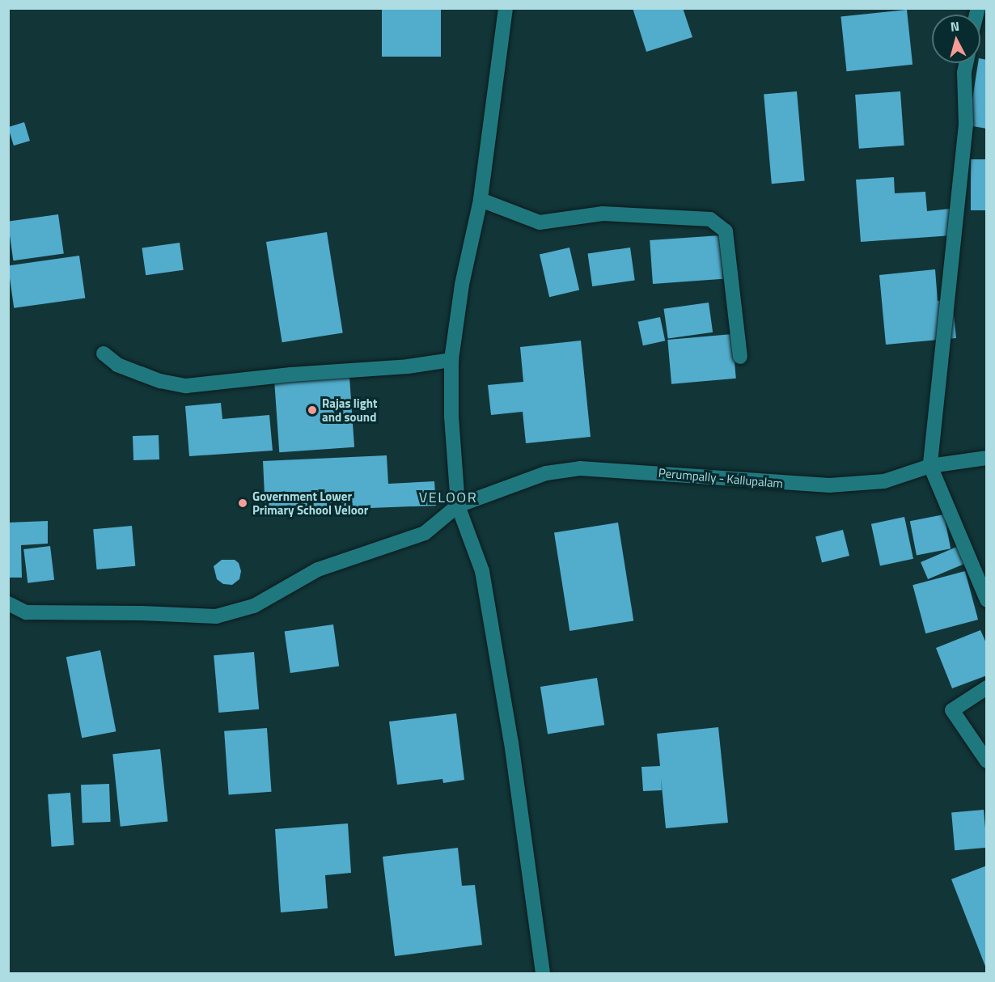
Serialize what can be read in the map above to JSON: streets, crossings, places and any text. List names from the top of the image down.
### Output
{
  "streets": {
    "street": ["Perumpally - Kallupalam"]
  },
  "districts": ["VELOOR"],
  "places": ["Rajas light and sound", "Government Lower Primary School Veloor"],
  "north": "top"
}
